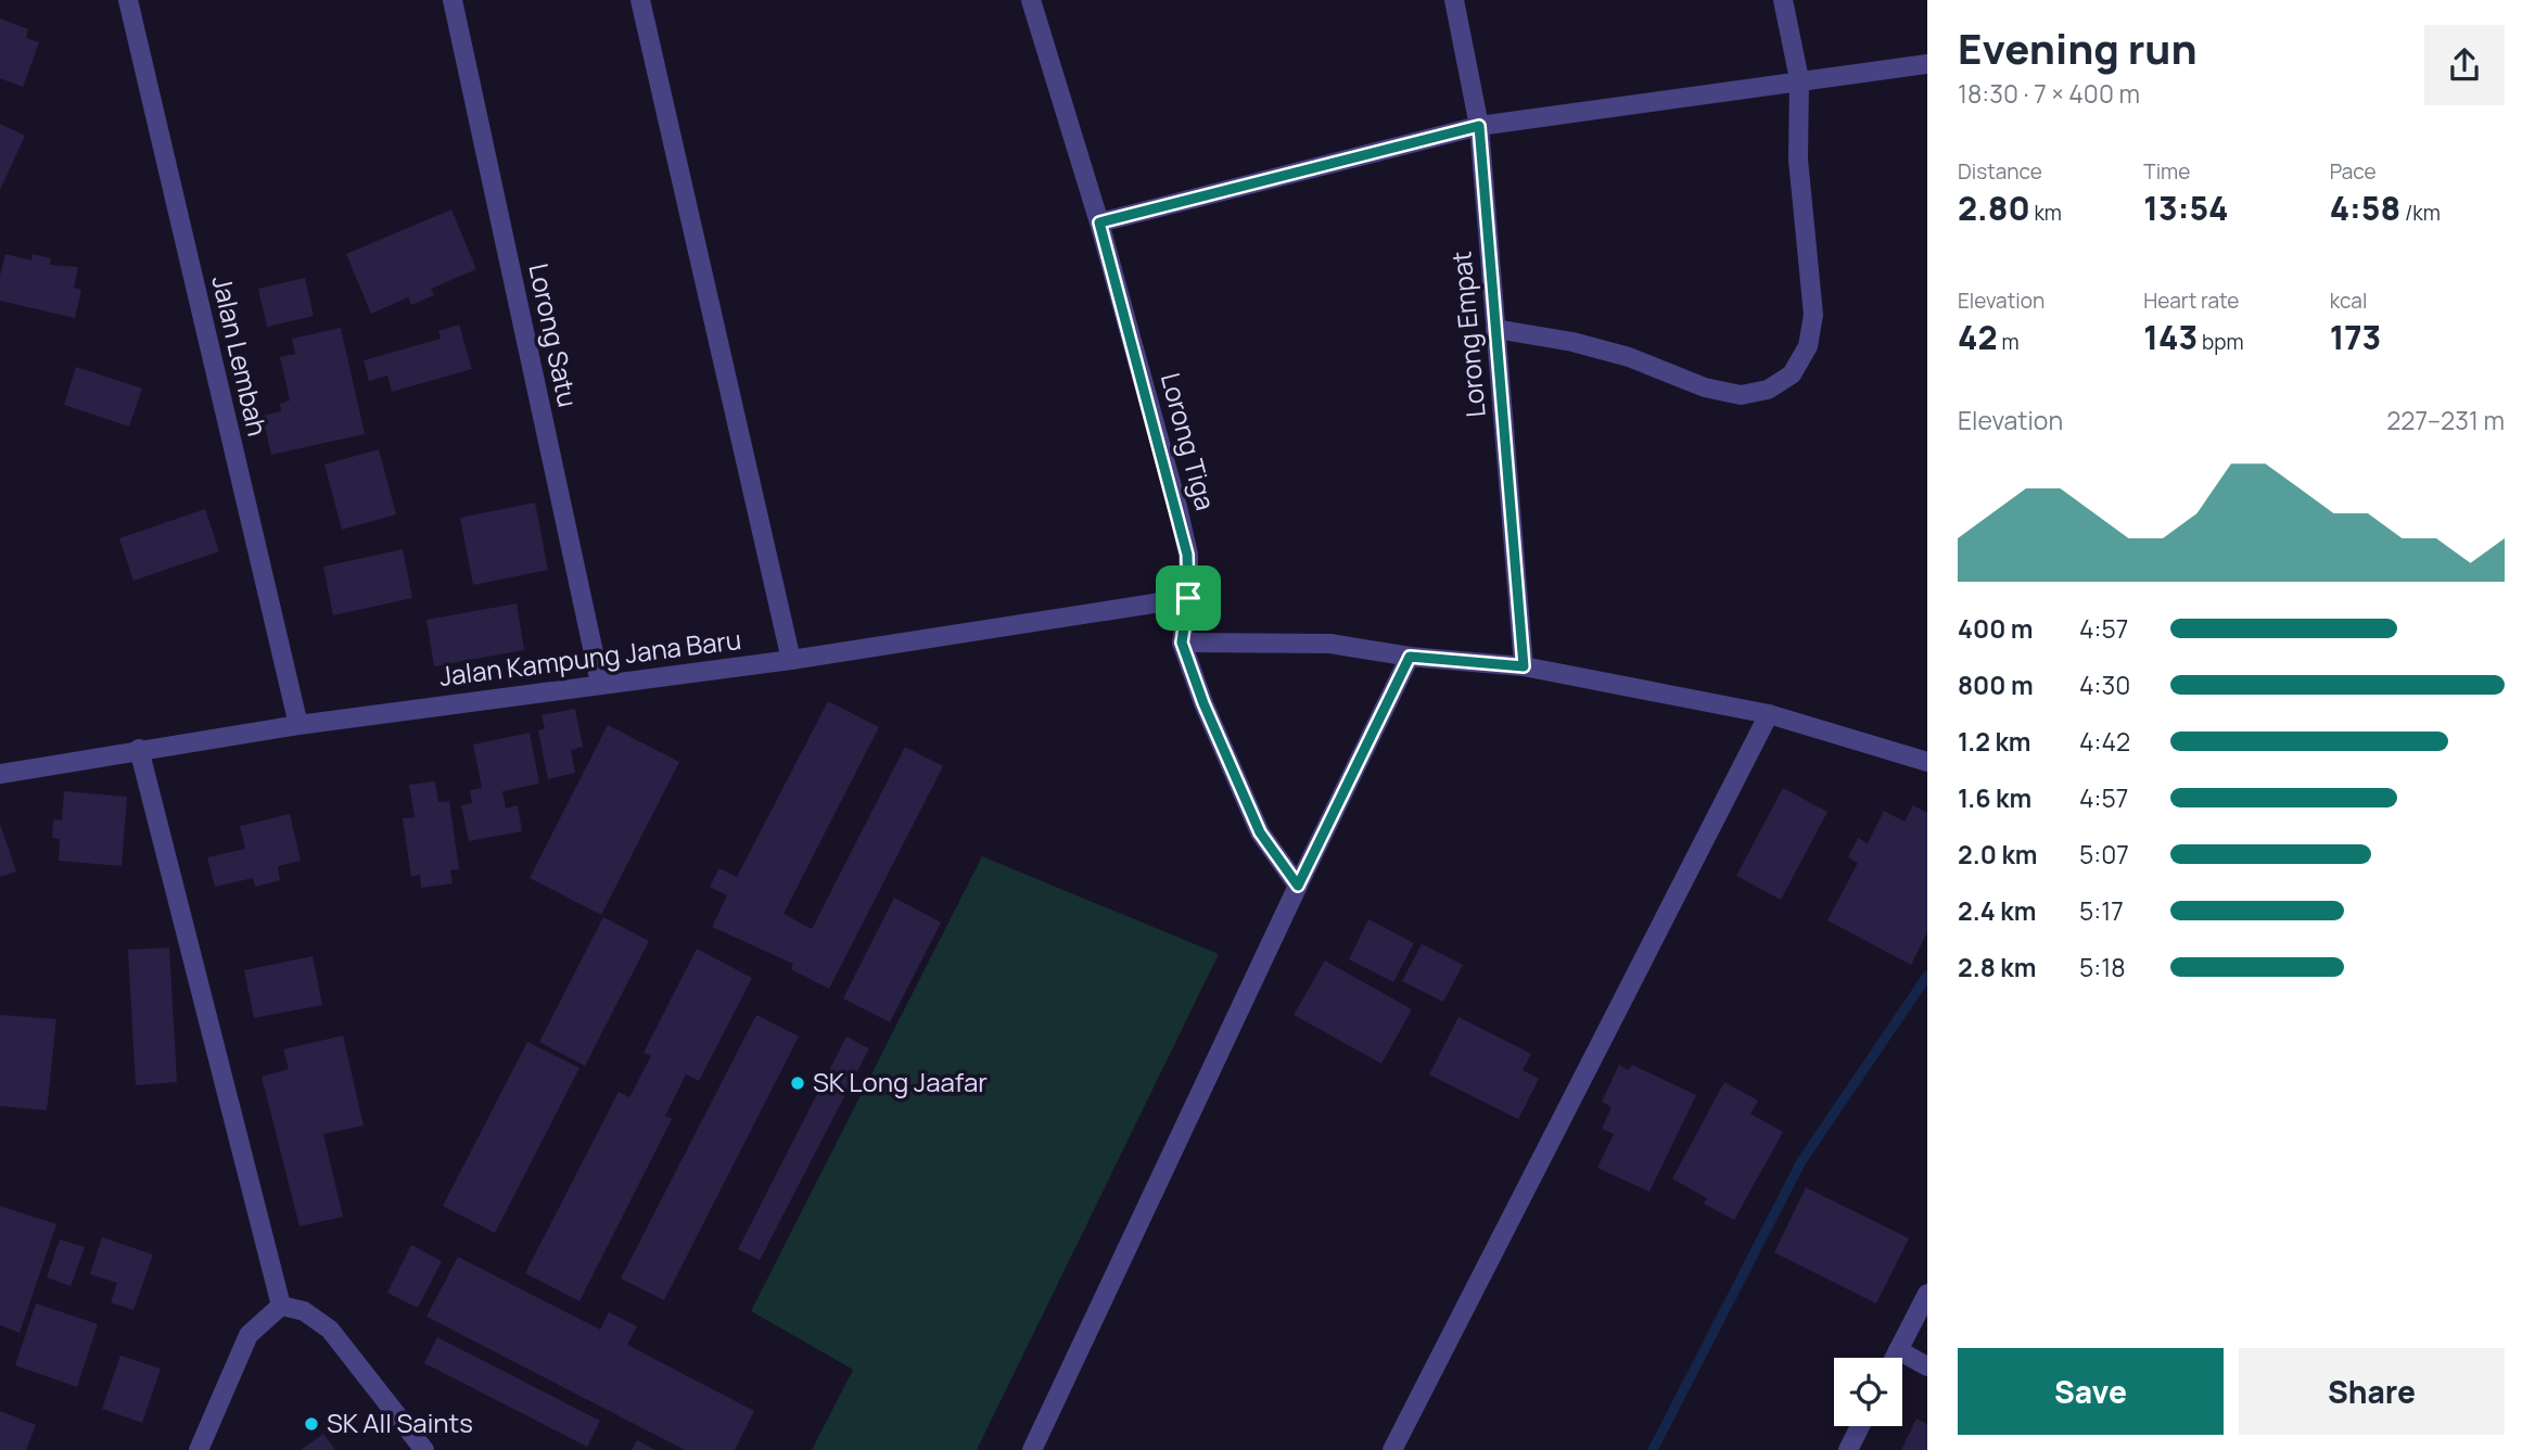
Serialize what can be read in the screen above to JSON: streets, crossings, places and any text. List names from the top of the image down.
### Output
{
  "streets": {
    "street": [
      "Lorong Empat",
      "Lorong Satu",
      "Jalan Lembah",
      "Lorong Tiga",
      "Jalan Kampung Jana Baru"
    ]
  },
  "crossings": [
    ["Lorong Satu", "Jalan Kampung Jana Baru"],
    ["Jalan Lembah", "Jalan Kampung Jana Baru"],
    ["Lorong Tiga", "Jalan Kampung Jana Baru"]
  ],
  "places": ["SK Long Jaafar", "SK All Saints"],
  "page": {
    "heading": ["Evening run", "18:30 · 7 × 400 m"],
    "stats": [
      ["Distance", "2.80 km"],
      ["Time", "13:54"],
      ["Pace", "4:58 /km"],
      ["Elevation", "42 m"],
      ["Heart rate", "143 bpm"],
      ["kcal", "173"]
    ],
    "chart": ["Elevation", "227–231 m"],
    "list": [
      {
        "name": "400 m",
        "note": "4:57"
      },
      {
        "name": "800 m",
        "note": "4:30"
      },
      {
        "name": "1.2 km",
        "note": "4:42"
      },
      {
        "name": "1.6 km",
        "note": "4:57"
      },
      {
        "name": "2.0 km",
        "note": "5:07"
      },
      {
        "name": "2.4 km",
        "note": "5:17"
      },
      {
        "name": "2.8 km",
        "note": "5:18"
      }
    ],
    "buttons": ["Save", "Share"]
  }
}
